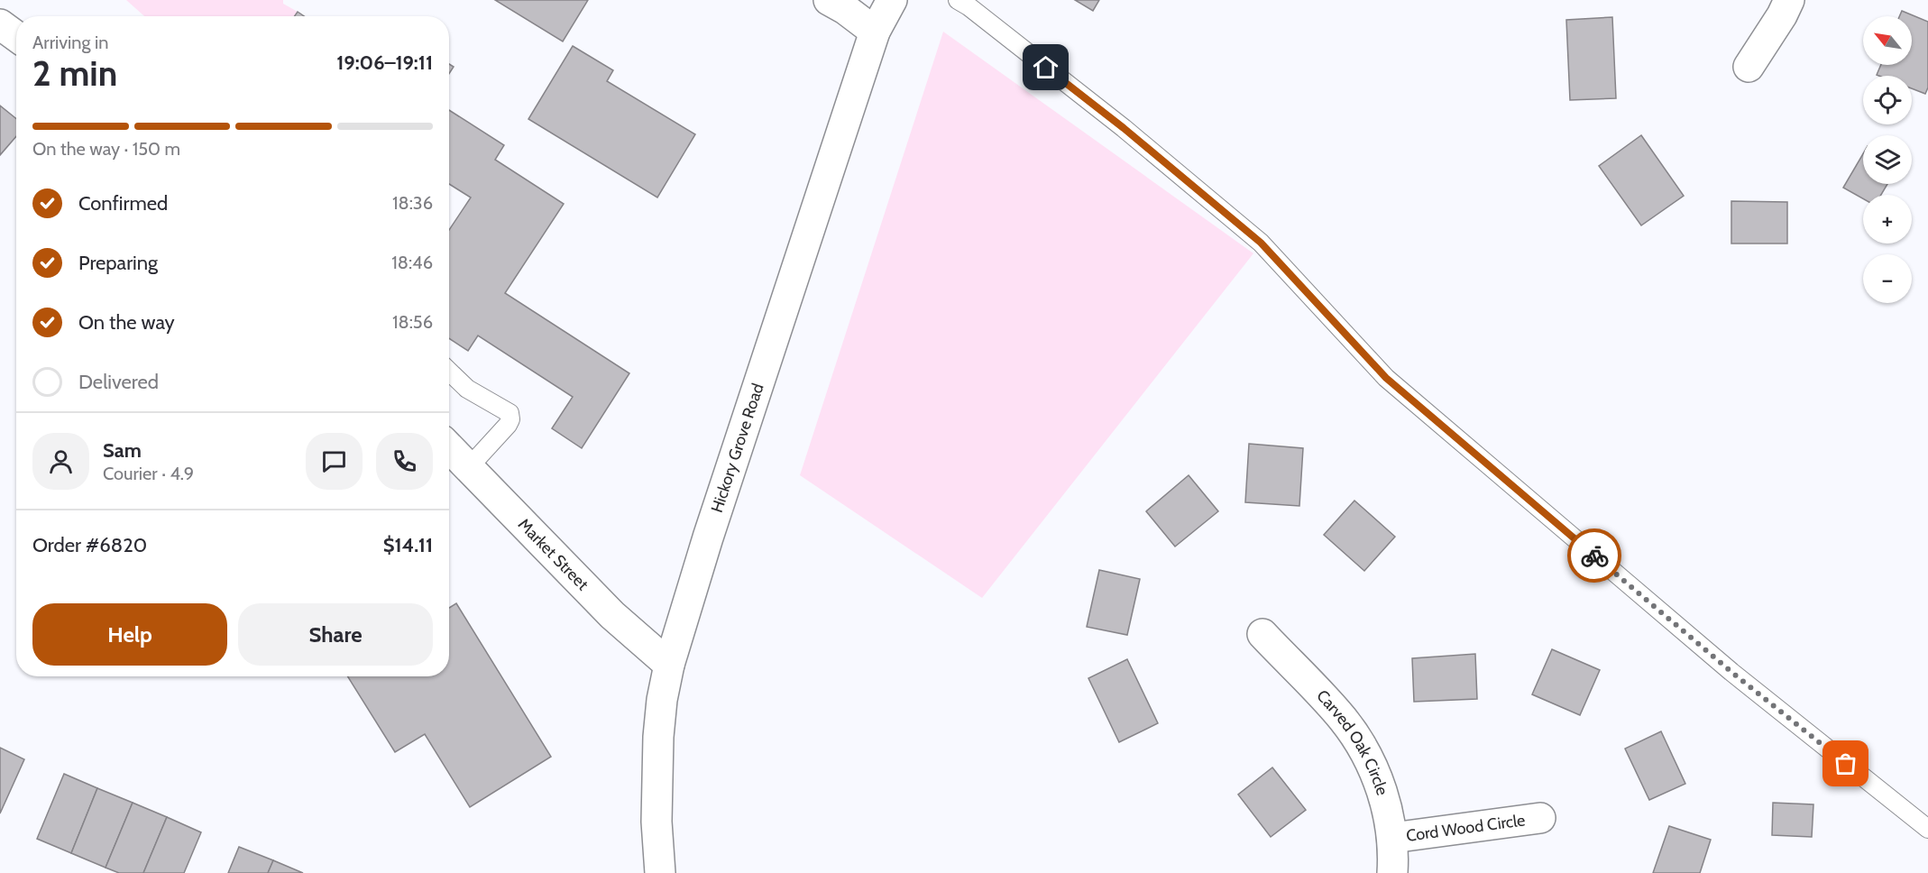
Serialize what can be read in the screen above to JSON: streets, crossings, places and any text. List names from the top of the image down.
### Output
{
  "streets": {
    "street": [
      "Hickory Grove Road",
      "Market Street",
      "Carved Oak Circle",
      "Cord Wood Circle"
    ]
  },
  "crossings": [
    ["Hickory Grove Road", "Market Street"],
    ["Carved Oak Circle", "Cord Wood Circle"]
  ],
  "north": "top left",
  "page": {
    "map_buttons": ["+", "−"],
    "heading": ["2 min", "Arriving in", "19:06–19:11"],
    "panel": [
      "Sam",
      "Courier · 4.9",
      "Order #6820",
      "$14.11"
    ],
    "bar": "On the way · 150 m",
    "list": [
      ["Confirmed", "18:36"],
      ["Preparing", "18:46"],
      ["On the way", "18:56"],
      "Delivered"
    ],
    "buttons": ["Help", "Share"]
  }
}
